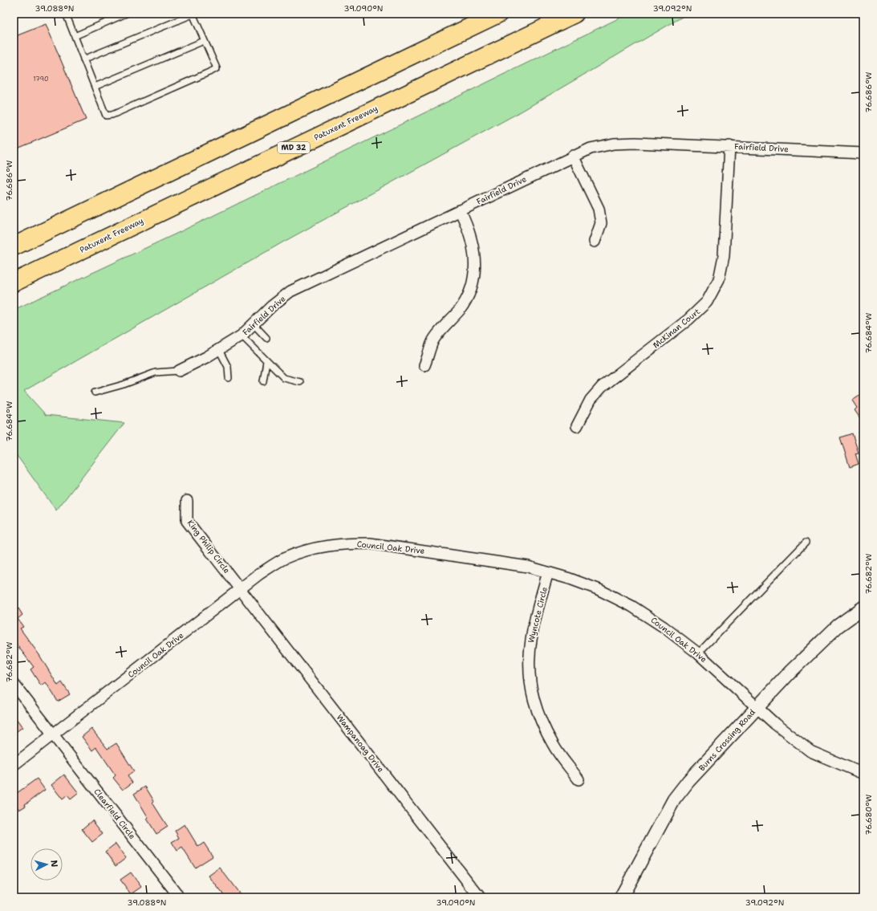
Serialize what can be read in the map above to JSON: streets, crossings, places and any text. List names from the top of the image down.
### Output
{
  "streets": {
    "highway": ["Patuxent Freeway", "MD 32"],
    "street": [
      "Fairfield Drive",
      "McKinan Court",
      "King Philip Circle",
      "Council Oak Drive",
      "Wyncote Circle",
      "Burns Crossing Road",
      "Wampanoag Drive",
      "Clearfield Circle"
    ]
  },
  "crossings": [
    ["Fairfield Drive", "McKinan Court"],
    ["King Philip Circle", "Council Oak Drive"],
    ["King Philip Circle", "Wampanoag Drive"],
    ["Council Oak Drive", "Wyncote Circle"],
    ["Council Oak Drive", "Burns Crossing Road"],
    ["Council Oak Drive", "Wampanoag Drive"],
    ["Council Oak Drive", "Clearfield Circle"]
  ],
  "house_numbers": ["1790"],
  "north": "right",
  "coordinates": [
    "39.088°N",
    "39.090°N",
    "39.092°N",
    "76.686°W",
    "76.684°W",
    "76.682°W",
    "76.680°W"
  ]
}
